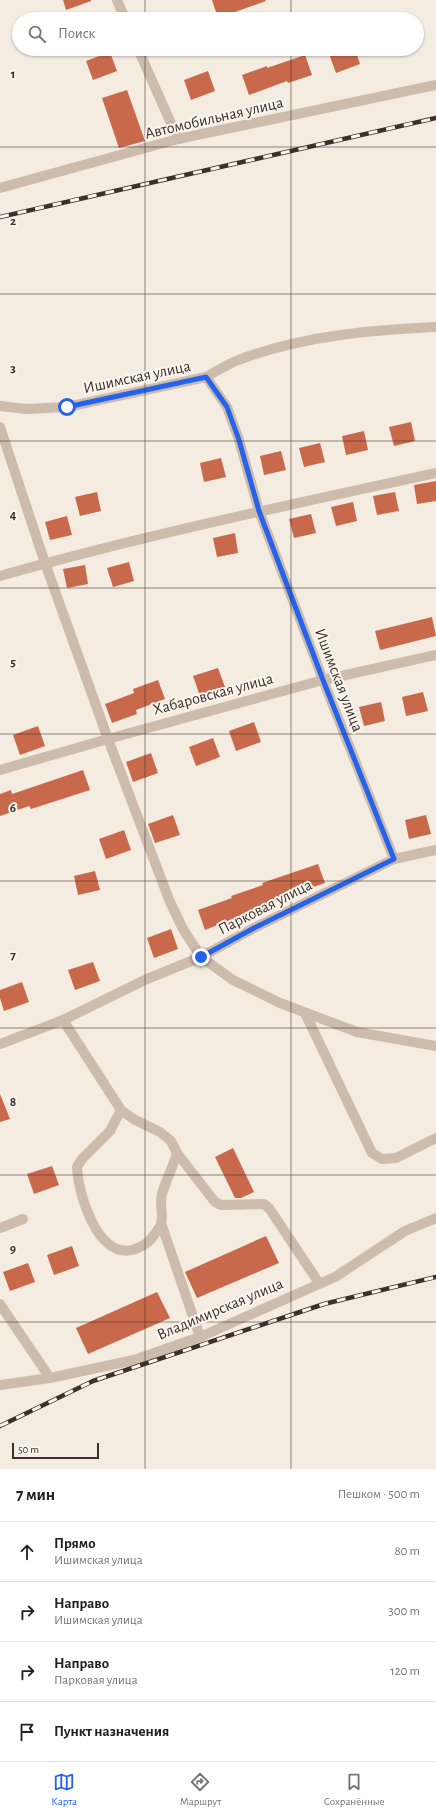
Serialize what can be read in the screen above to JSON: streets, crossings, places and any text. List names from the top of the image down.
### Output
{
  "streets": {
    "street": [
      "Автомобильная улица",
      "Ишимская улица",
      "Хабаровская улица",
      "Парковая улица",
      "Владимирская улица"
    ]
  },
  "crossings": [
    ["Ишимская улица", "Хабаровская улица"],
    ["Ишимская улица", "Парковая улица"]
  ],
  "scale_bar": "50 m",
  "page": {
    "search": "Поиск",
    "scale": "50 m",
    "heading": ["7 мин", "Пешком · 500 m"],
    "list": [
      ["Прямо", "Ишимская улица", "80 m"],
      ["Направо", "Ишимская улица", "300 m"],
      ["Направо", "Парковая улица", "120 m"],
      "Пункт назначения"
    ],
    "nav": ["Карта", "Маршрут", "Сохранённые"]
  },
  "grid": {
    "rows": [
      "1",
      "2",
      "3",
      "4",
      "5",
      "6",
      "7",
      "8",
      "9"
    ]
  }
}
